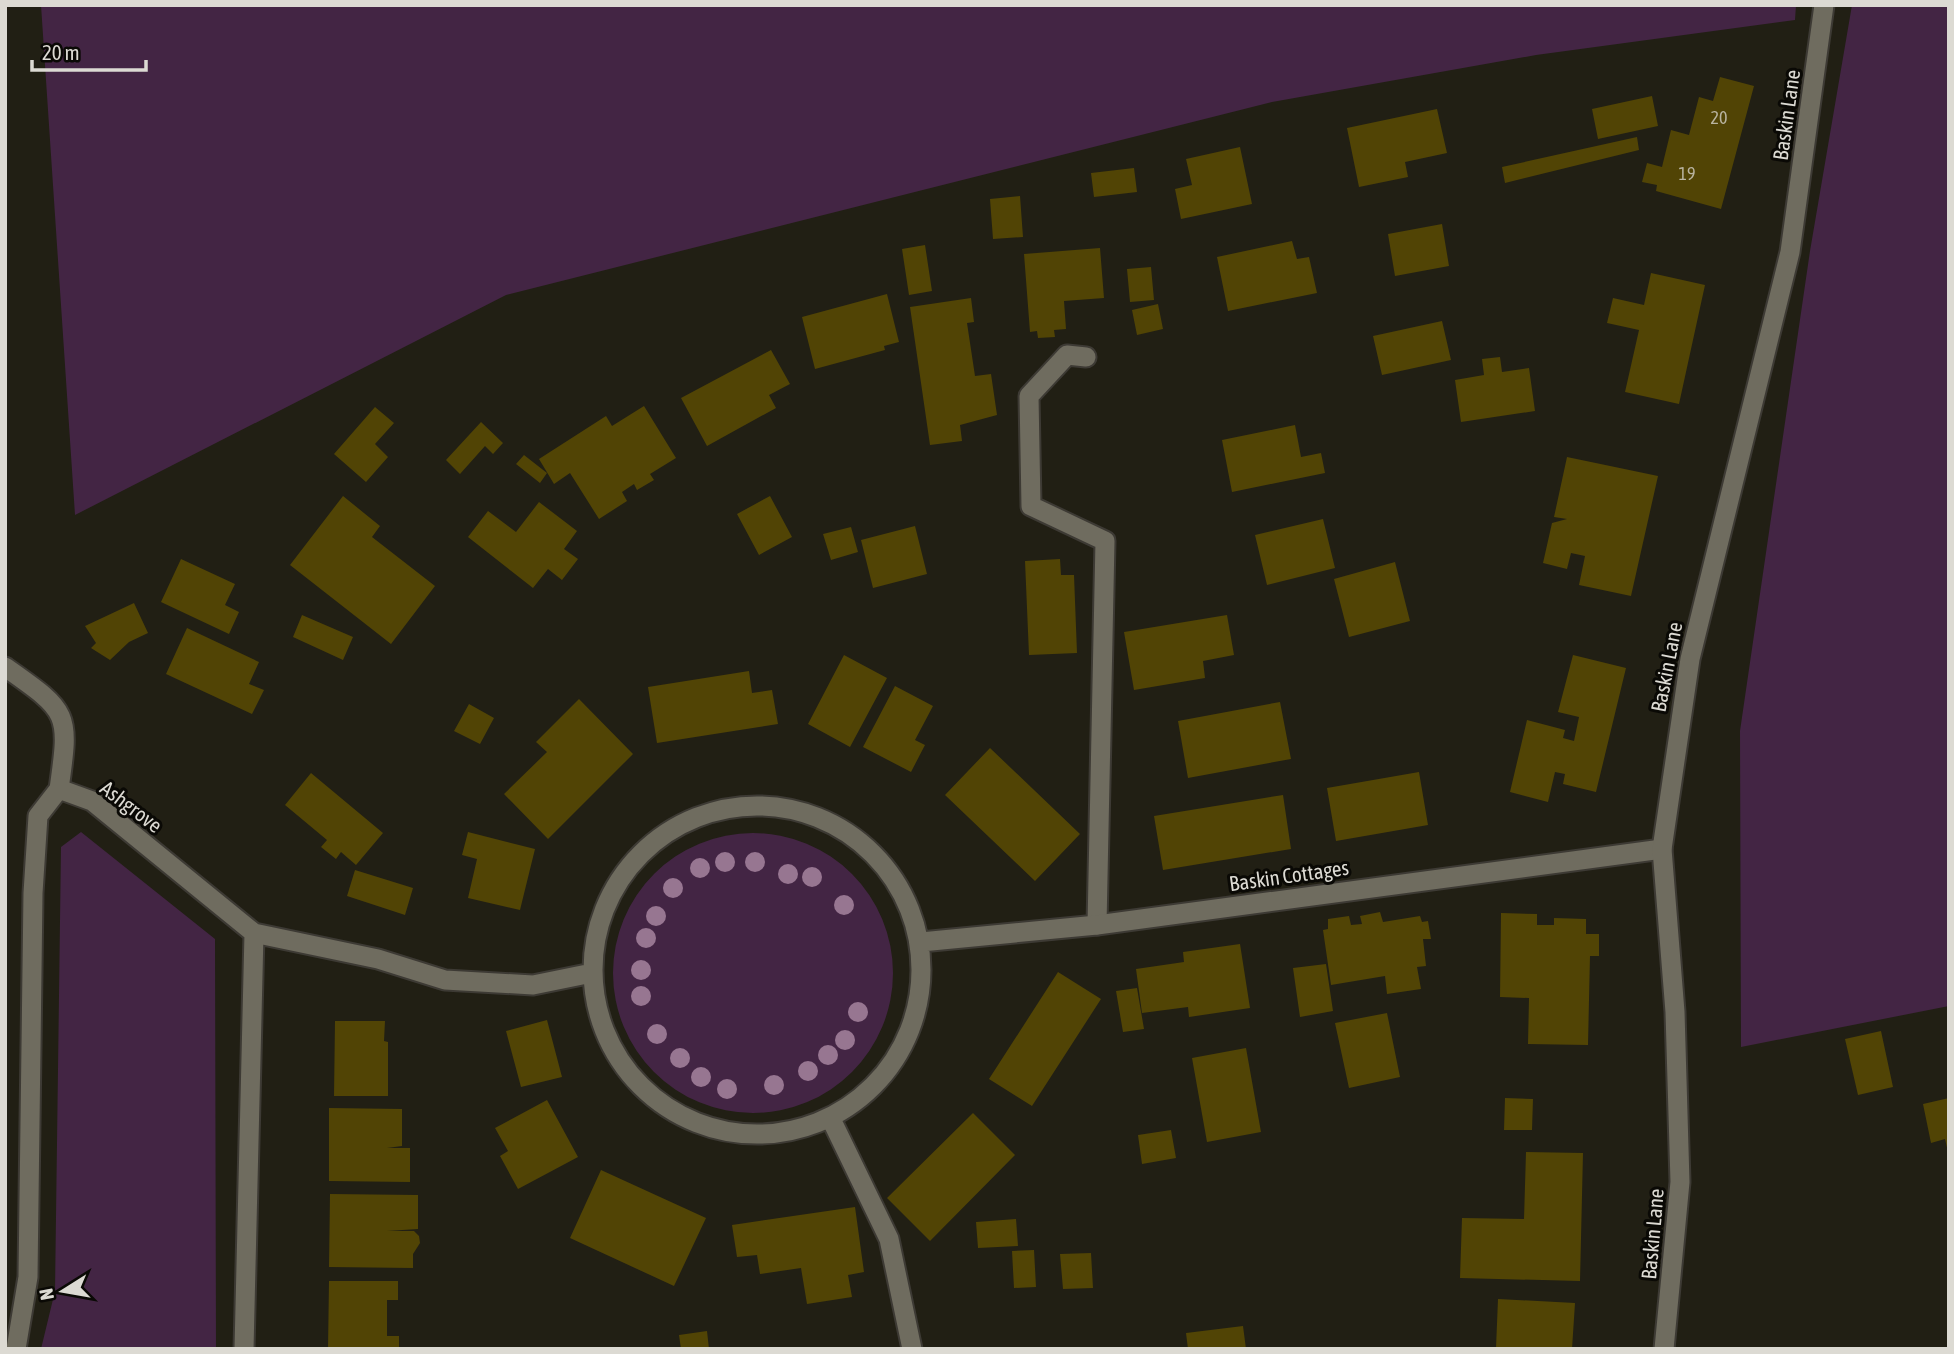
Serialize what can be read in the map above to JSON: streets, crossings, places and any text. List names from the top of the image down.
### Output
{
  "streets": {
    "street": ["Baskin Lane", "Ashgrove", "Baskin Cottages"]
  },
  "crossings": [
    ["Baskin Lane", "Baskin Cottages"]
  ],
  "house_numbers": ["20", "19"],
  "scale_bar": "20 m",
  "north": "left"
}
